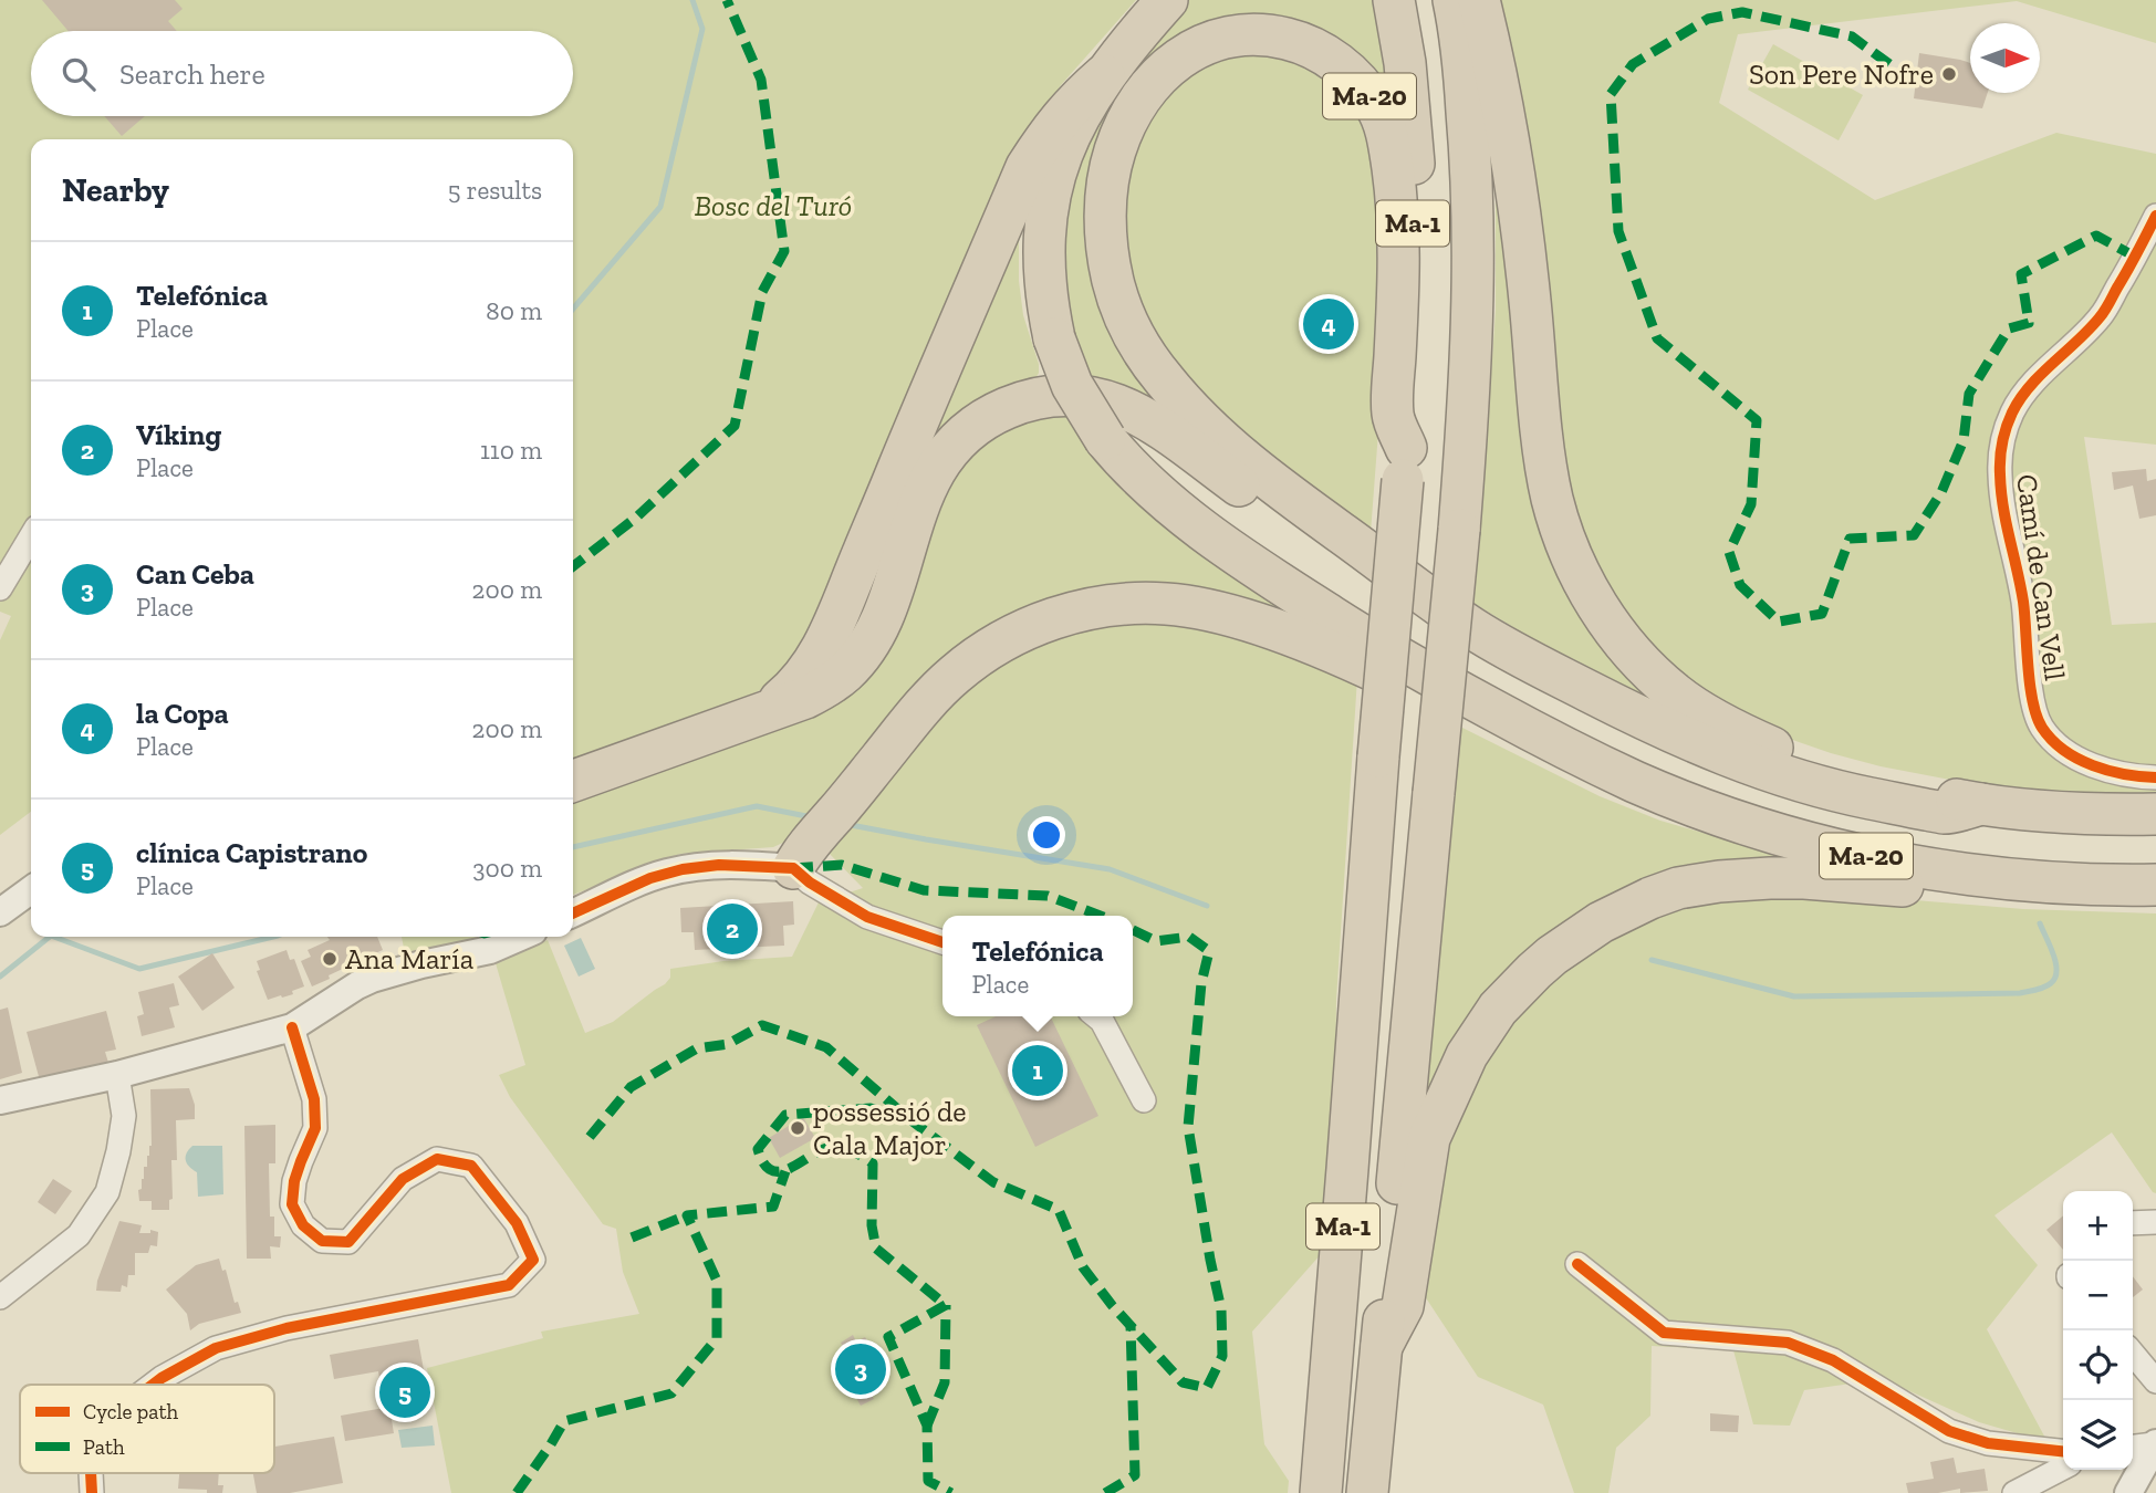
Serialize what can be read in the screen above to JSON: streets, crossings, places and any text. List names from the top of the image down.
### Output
{
  "streets": {
    "highway": ["Ma-20", "Ma-1"],
    "street": ["Camí de Can Vell"]
  },
  "crossings": [
    ["Ma-20", "Ma-1"]
  ],
  "parks": ["Bosc del Turó"],
  "places": ["Son Pere Nofre", "Ana María", "possessió de Cala Major"],
  "legend": ["Cycle path", "Path"],
  "north": "right",
  "page": {
    "search": "Search here",
    "heading": ["Nearby", "5 results"],
    "list": [
      {
        "mark": "1",
        "name": "Telefónica",
        "note": "Place",
        "value": "80 m"
      },
      {
        "mark": "2",
        "name": "Víking",
        "note": "Place",
        "value": "110 m"
      },
      {
        "mark": "3",
        "name": "Can Ceba",
        "note": "Place",
        "value": "200 m"
      },
      {
        "mark": "4",
        "name": "la Copa",
        "note": "Place",
        "value": "200 m"
      },
      {
        "mark": "5",
        "name": "clínica Capistrano",
        "note": "Place",
        "value": "300 m"
      }
    ],
    "pins": [
      "4",
      "2",
      "1",
      "3",
      "5"
    ],
    "popup": ["Telefónica", "Place"],
    "map_buttons": ["+", "−"]
  }
}
